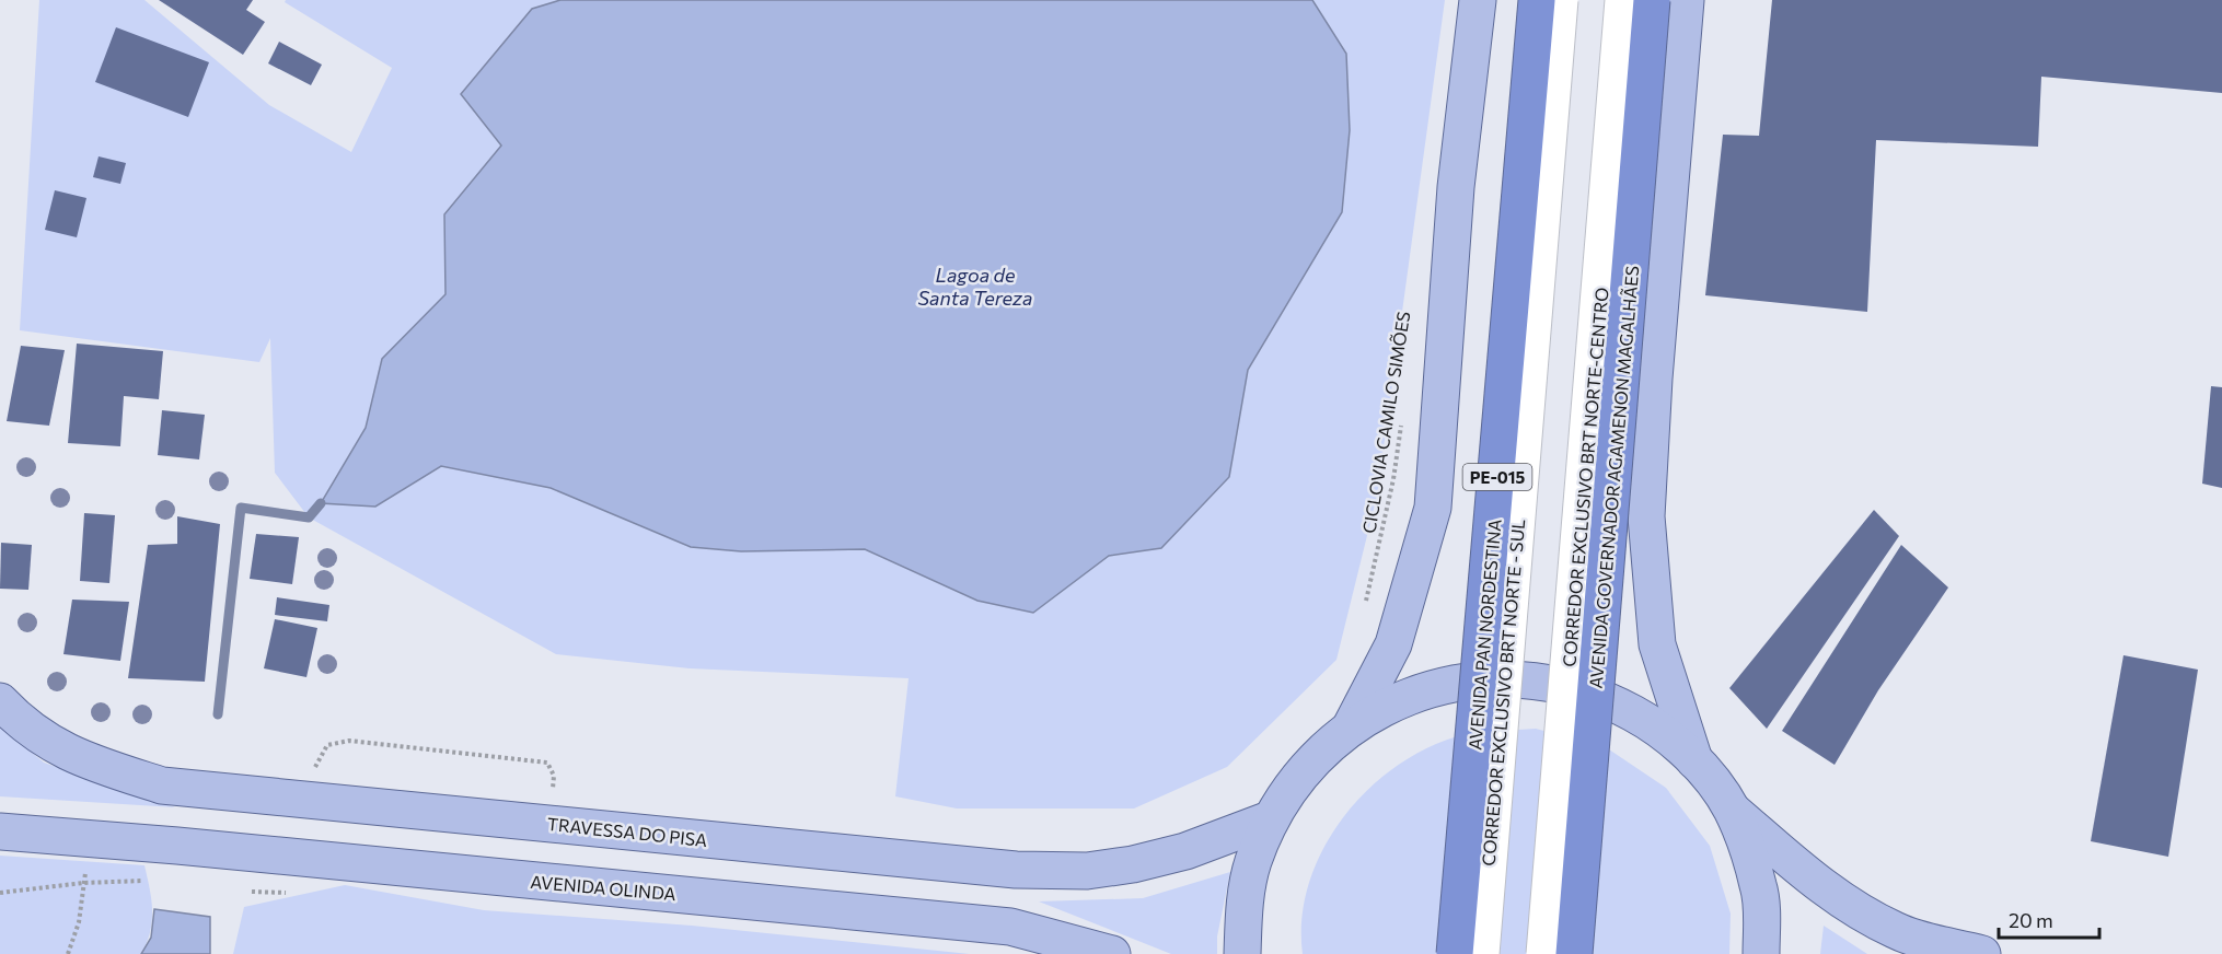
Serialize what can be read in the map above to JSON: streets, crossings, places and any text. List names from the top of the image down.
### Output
{
  "streets": {
    "highway": ["PE-015", "AVENIDA GOVERNADOR AGAMENON MAGALHÃES", "AVENIDA PAN NORDESTINA"],
    "main road": ["TRAVESSA DO PISA", "AVENIDA OLINDA"],
    "lane": ["CORREDOR EXCLUSIVO BRT NORTE-CENTRO", "CORREDOR EXCLUSIVO BRT NORTE - SUL"],
    "path": ["CICLOVIA CAMILO SIMÕES"]
  },
  "water": ["Lagoa de Santa Tereza"],
  "scale_bar": "20 m"
}
